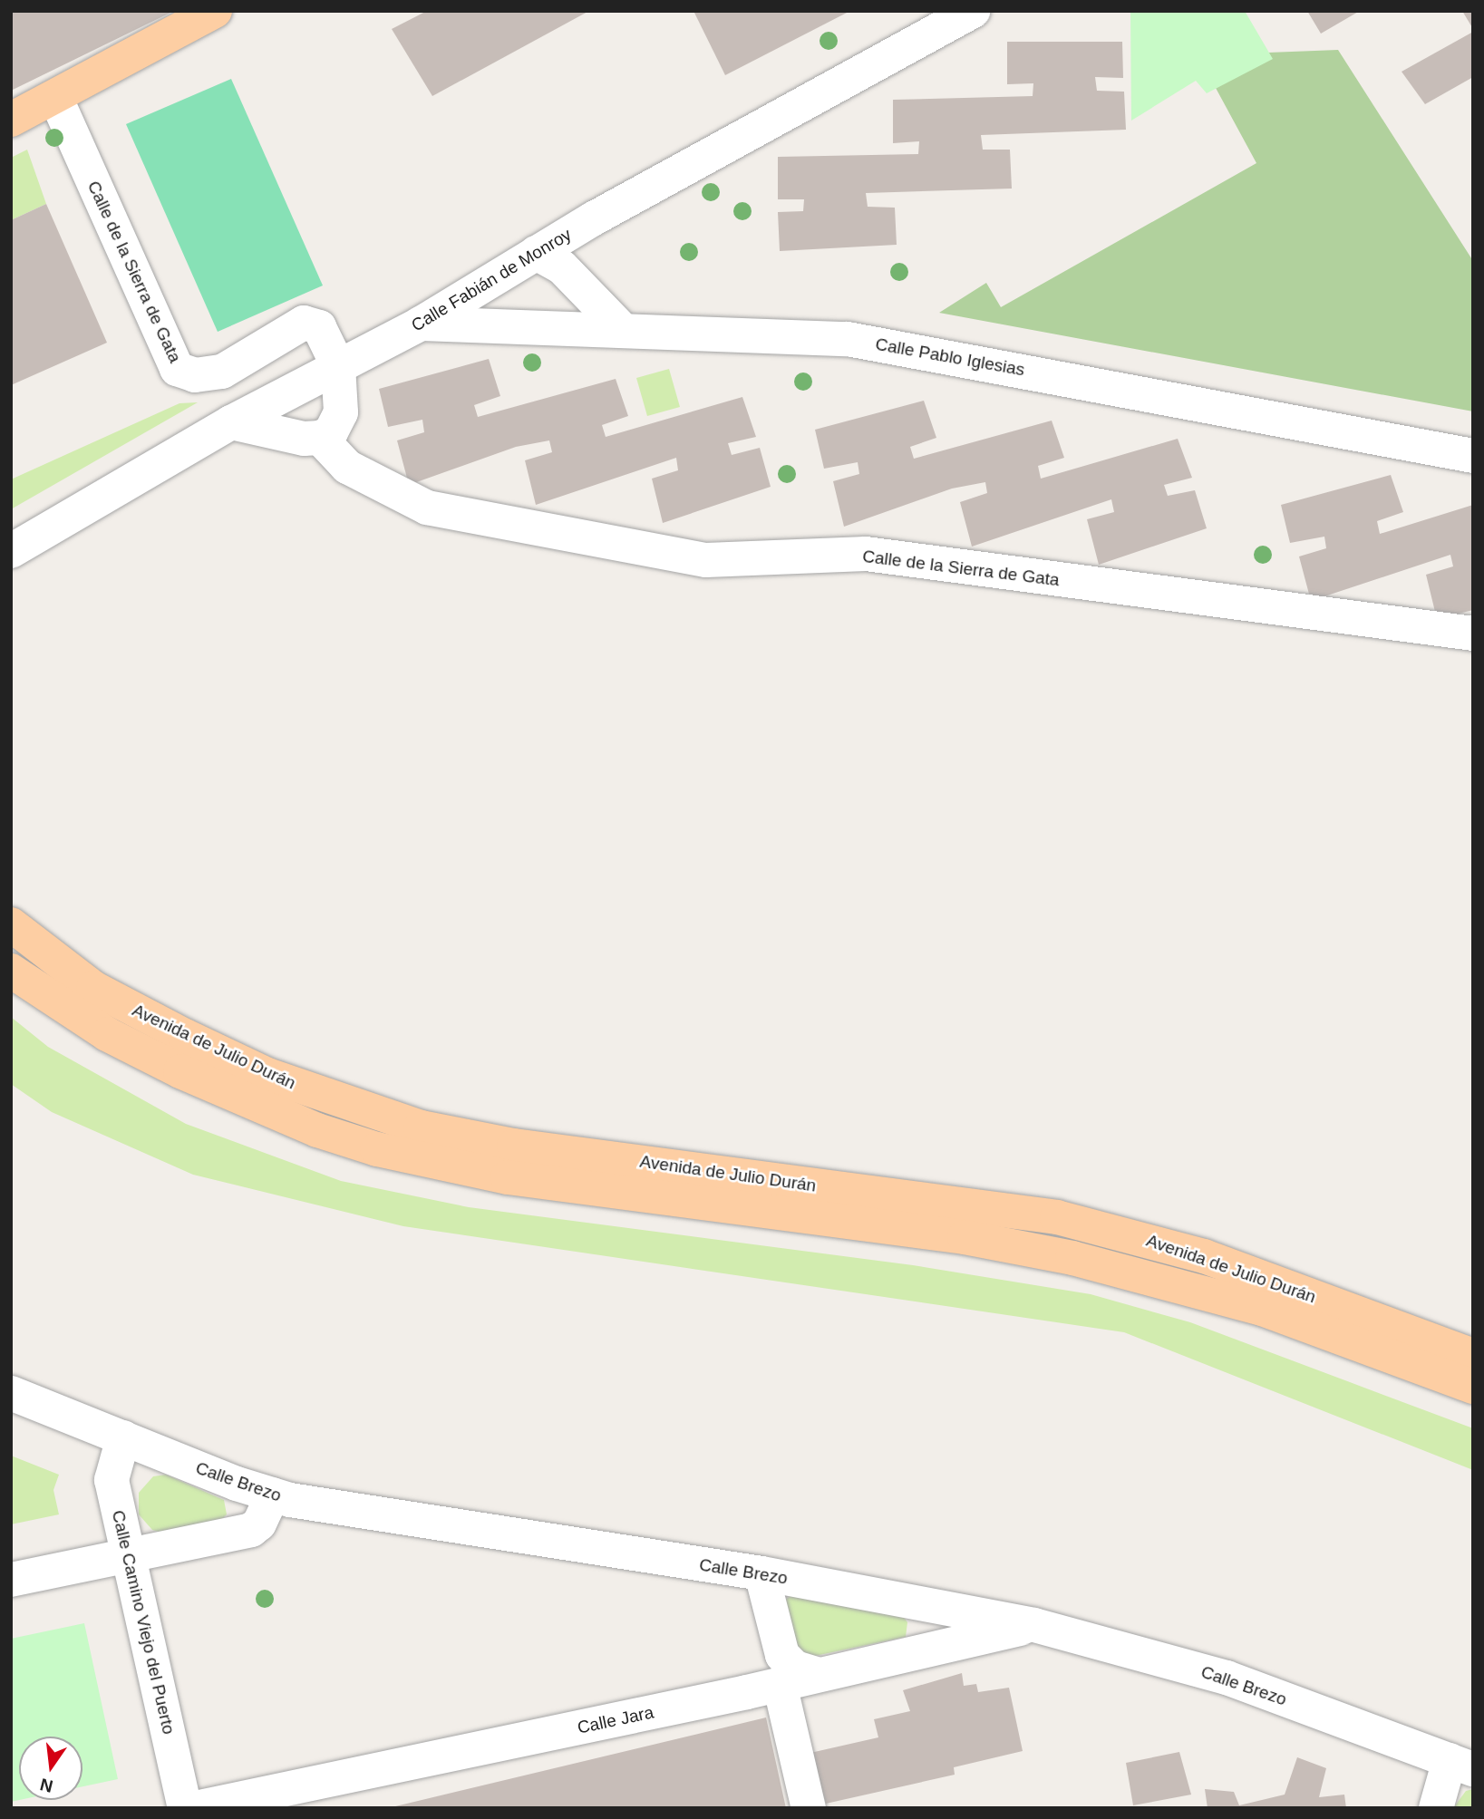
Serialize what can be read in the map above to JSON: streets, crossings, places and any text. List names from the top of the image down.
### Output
{
  "streets": {
    "main road": ["Avenida de Julio Durán"],
    "street": [
      "Calle de la Sierra de Gata",
      "Calle Fabián de Monroy",
      "Calle Pablo Iglesias",
      "Calle Brezo",
      "Calle Camino Viejo del Puerto",
      "Calle Jara"
    ]
  },
  "crossings": [
    ["Calle de la Sierra de Gata", "Calle Fabián de Monroy"],
    ["Calle Fabián de Monroy", "Calle Pablo Iglesias"],
    ["Calle Brezo", "Calle Camino Viejo del Puerto"],
    ["Calle Brezo", "Calle Jara"]
  ],
  "north": "bottom"
}
